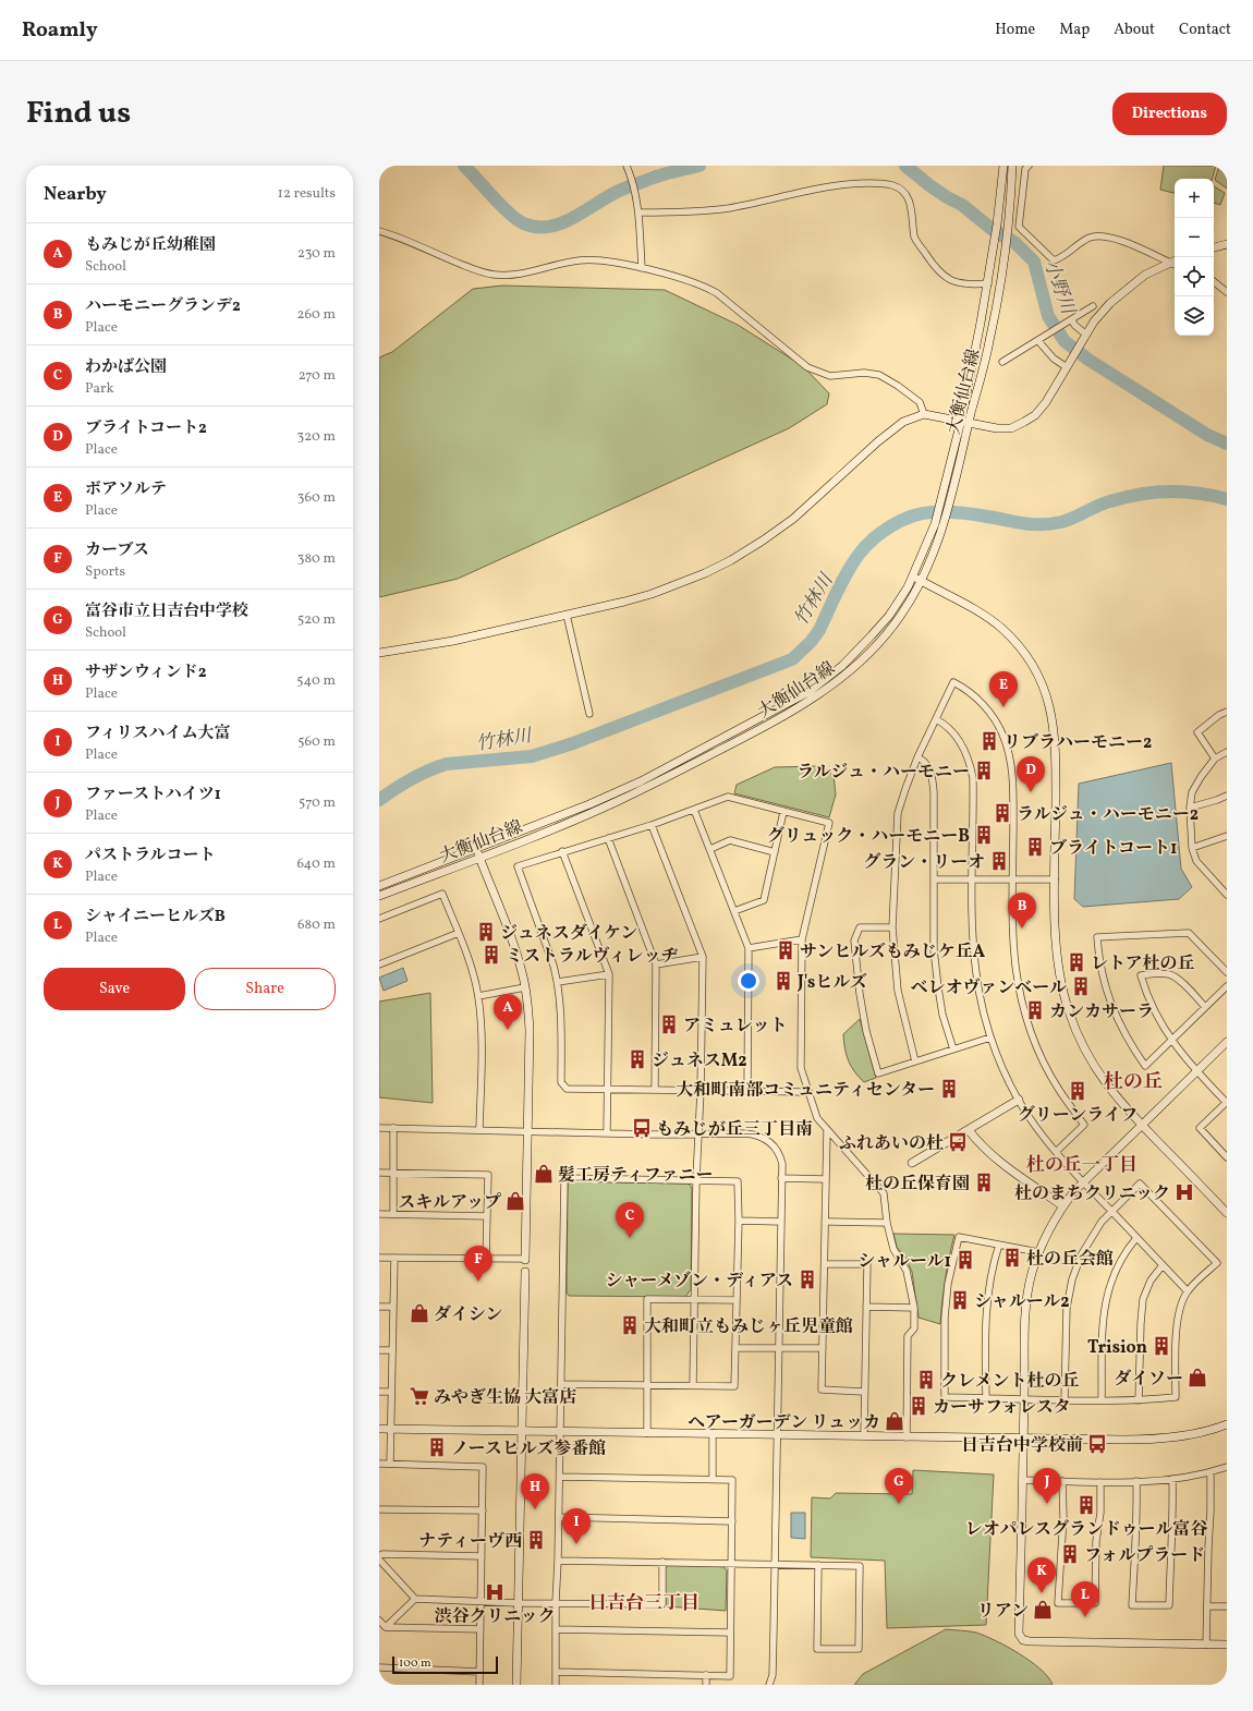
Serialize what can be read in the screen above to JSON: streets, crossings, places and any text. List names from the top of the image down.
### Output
{
  "streets": {
    "street": ["大衡仙台線"]
  },
  "districts": ["杜の丘", "杜の丘一丁目", "日吉台三丁目"],
  "water": ["小野川", "竹林川"],
  "places": {
    "building": [
      "リブラハーモニー2",
      "ラルジュ・ハーモニー",
      "ラルジュ・ハーモニー2",
      "グリュック・ハーモニーB",
      "ブライトコート1",
      "グラン・リーオ",
      "ジュネスダイケン",
      "サンヒルズもみじケ丘A",
      "ミストラルヴィレッヂ",
      "レトア杜の丘",
      "J'sヒルズ",
      "ベレオヴァンベール",
      "カンカサーラ",
      "アミュレット",
      "ジュネスM2",
      "大和町南部コミュニティセンター",
      "グリーンライフ",
      "杜の丘保育園",
      "杜の丘会館",
      "シャルール1",
      "シャーメゾン・ディアス",
      "シャルール2",
      "大和町立もみじヶ丘児童館",
      "Trision",
      "クレメント杜の丘",
      "カーサフォレスタ",
      "ノースヒルズ参番館",
      "レオパレスグランドゥール富谷",
      "ナティーヴ西",
      "フォルプラード"
    ],
    "bus stop": ["もみじが丘三丁目南", "ふれあいの杜", "日吉台中学校前"],
    "shop": [
      "髪工房ティファニー",
      "スキルアップ",
      "ダイシン",
      "ダイソー",
      "ヘアーガーデン リュッカ",
      "リアン"
    ],
    "hospital": ["杜のまちクリニック", "渋谷クリニック"],
    "supermarket": ["みやぎ生協 大富店"]
  },
  "scale_bar": "100 m",
  "page": {
    "header": "Roamly",
    "nav": [
      "Home",
      "Map",
      "About",
      "Contact"
    ],
    "title": "Find us",
    "buttons": [
      "Directions",
      ["Save", "Share"]
    ],
    "heading": ["Nearby", "12 results"],
    "map_buttons": ["+", "−"],
    "list": [
      {
        "mark": "A",
        "name": "もみじが丘幼稚園",
        "note": "School",
        "value": "230 m"
      },
      {
        "mark": "B",
        "name": "ハーモニーグランデ2",
        "note": "Place",
        "value": "260 m"
      },
      {
        "mark": "C",
        "name": "わかば公園",
        "note": "Park",
        "value": "270 m"
      },
      {
        "mark": "D",
        "name": "ブライトコート2",
        "note": "Place",
        "value": "320 m"
      },
      {
        "mark": "E",
        "name": "ボアソルテ",
        "note": "Place",
        "value": "360 m"
      },
      {
        "mark": "F",
        "name": "カーブス",
        "note": "Sports",
        "value": "380 m"
      },
      {
        "mark": "G",
        "name": "富谷市立日吉台中学校",
        "note": "School",
        "value": "520 m"
      },
      {
        "mark": "H",
        "name": "サザンウィンド2",
        "note": "Place",
        "value": "540 m"
      },
      {
        "mark": "I",
        "name": "フィリスハイム大富",
        "note": "Place",
        "value": "560 m"
      },
      {
        "mark": "J",
        "name": "ファーストハイツ1",
        "note": "Place",
        "value": "570 m"
      },
      {
        "mark": "K",
        "name": "パストラルコート",
        "note": "Place",
        "value": "640 m"
      },
      {
        "mark": "L",
        "name": "シャイニーヒルズB",
        "note": "Place",
        "value": "680 m"
      }
    ],
    "pins": [
      "E",
      "D",
      "B",
      "A",
      "C",
      "F",
      "G",
      "J",
      "H",
      "I",
      "K",
      "L"
    ],
    "scale": "100 m"
  }
}
